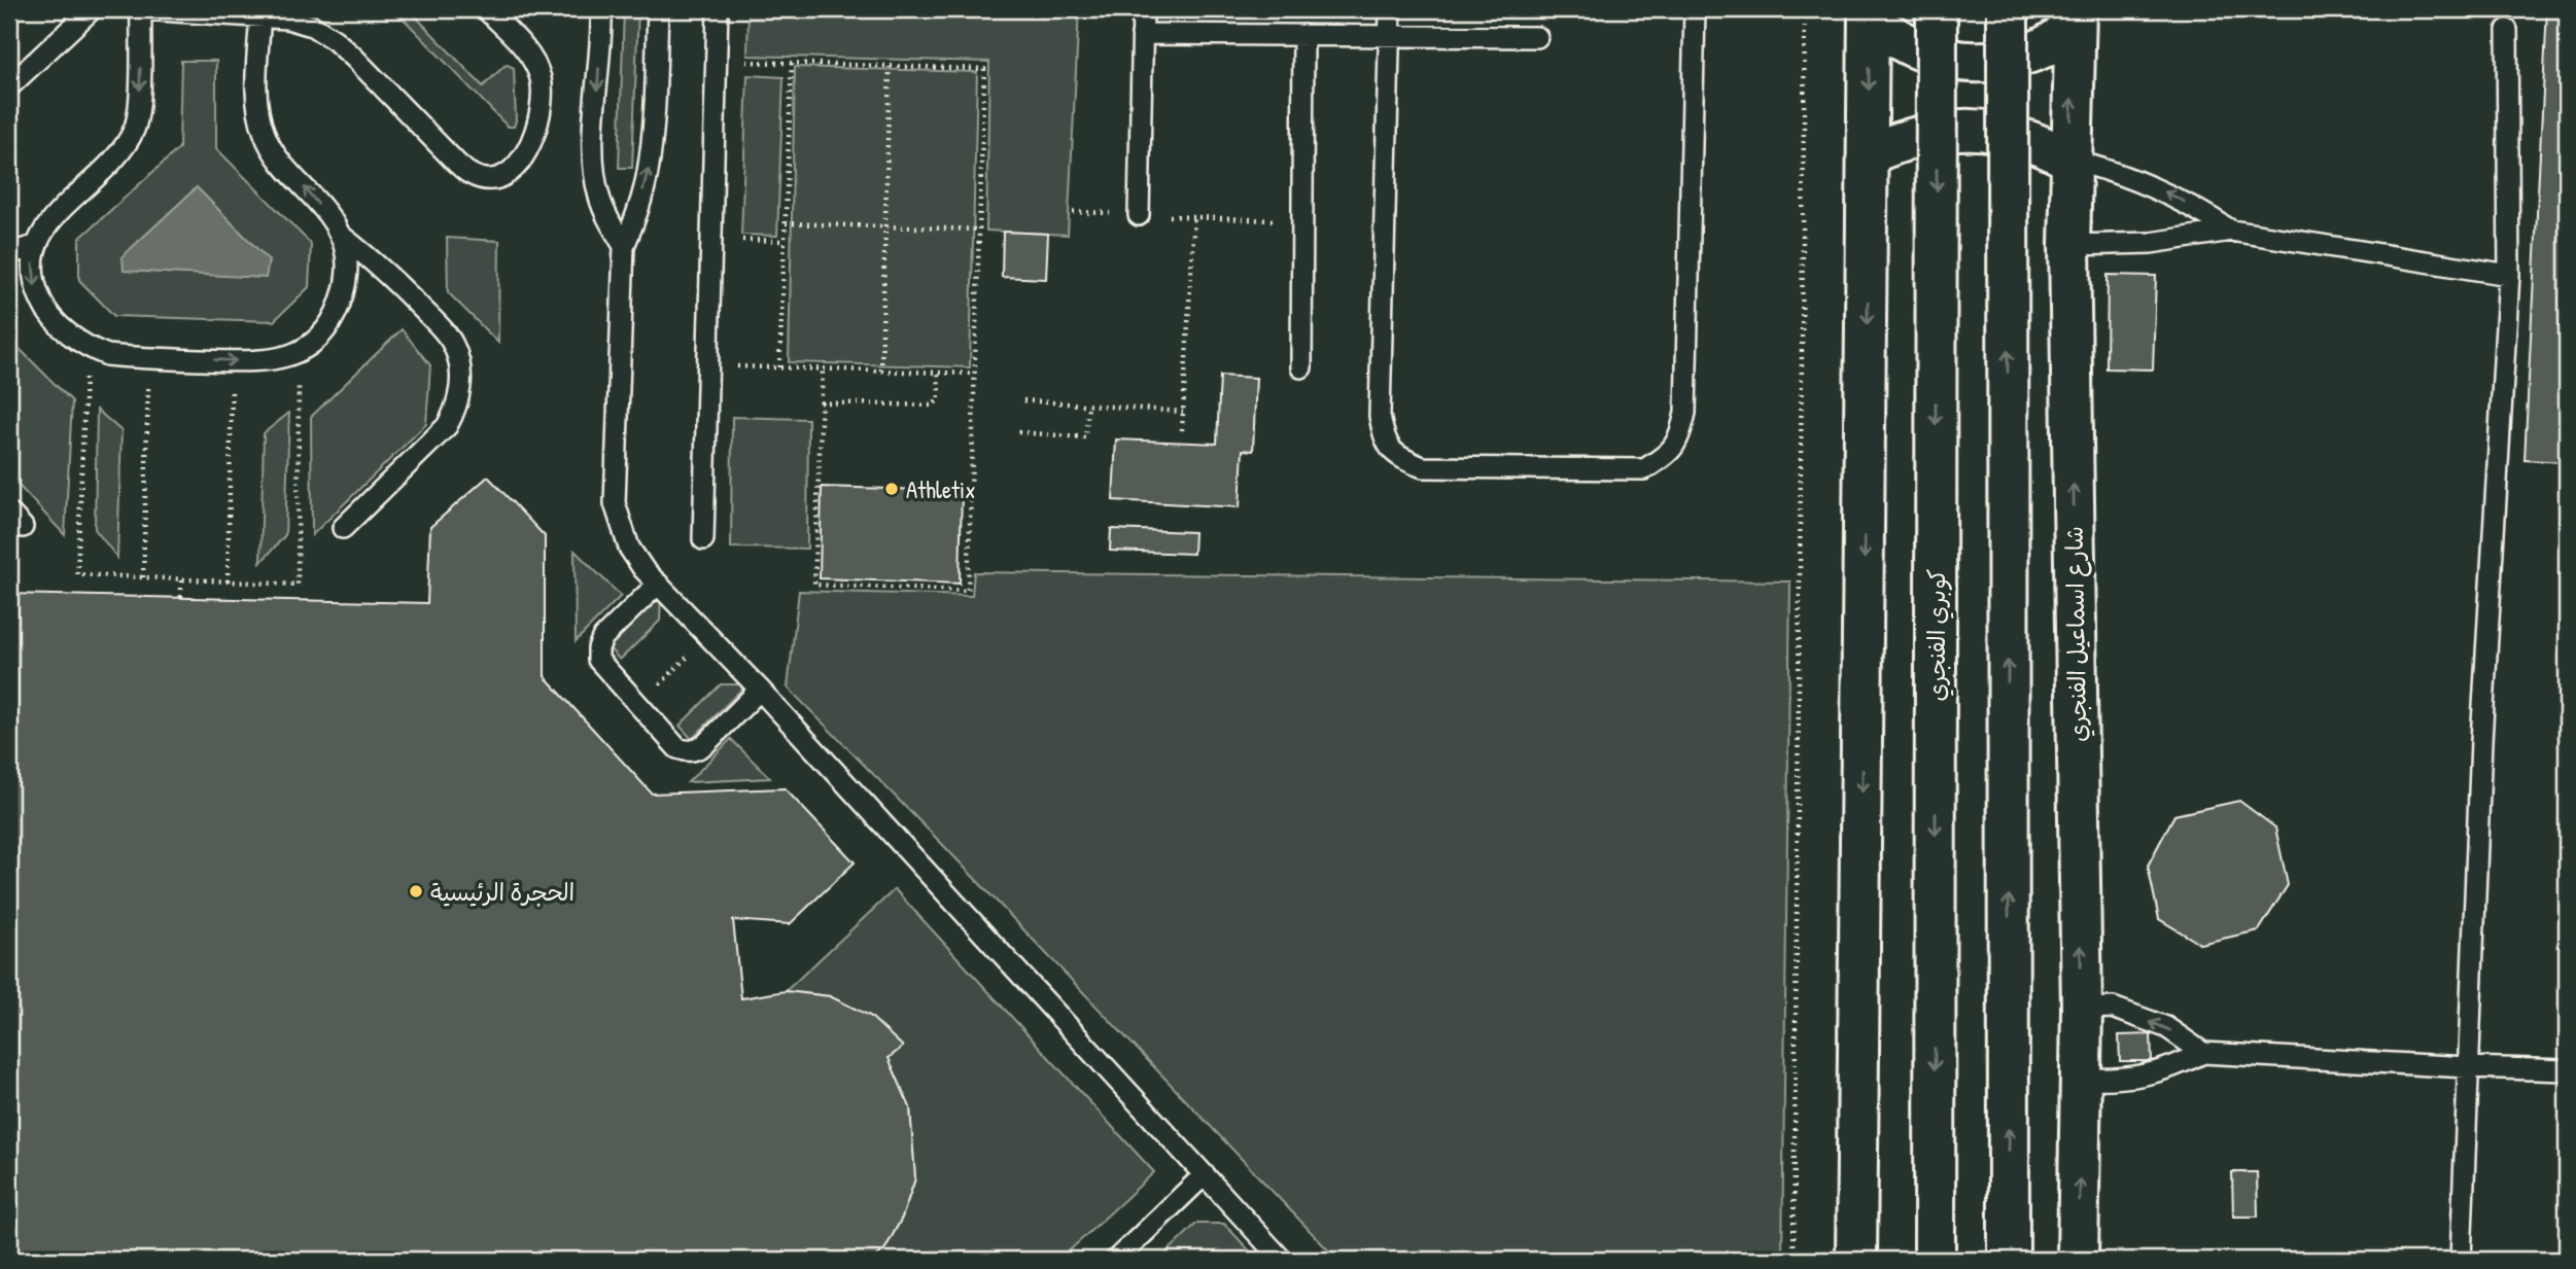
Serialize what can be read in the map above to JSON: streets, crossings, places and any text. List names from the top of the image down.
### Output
{
  "streets": {
    "main road": ["شارع اسماعيل الفنجري", "كوبري الفنجري"]
  },
  "places": ["Athletix", "الحجرة الرئيسية"]
}
